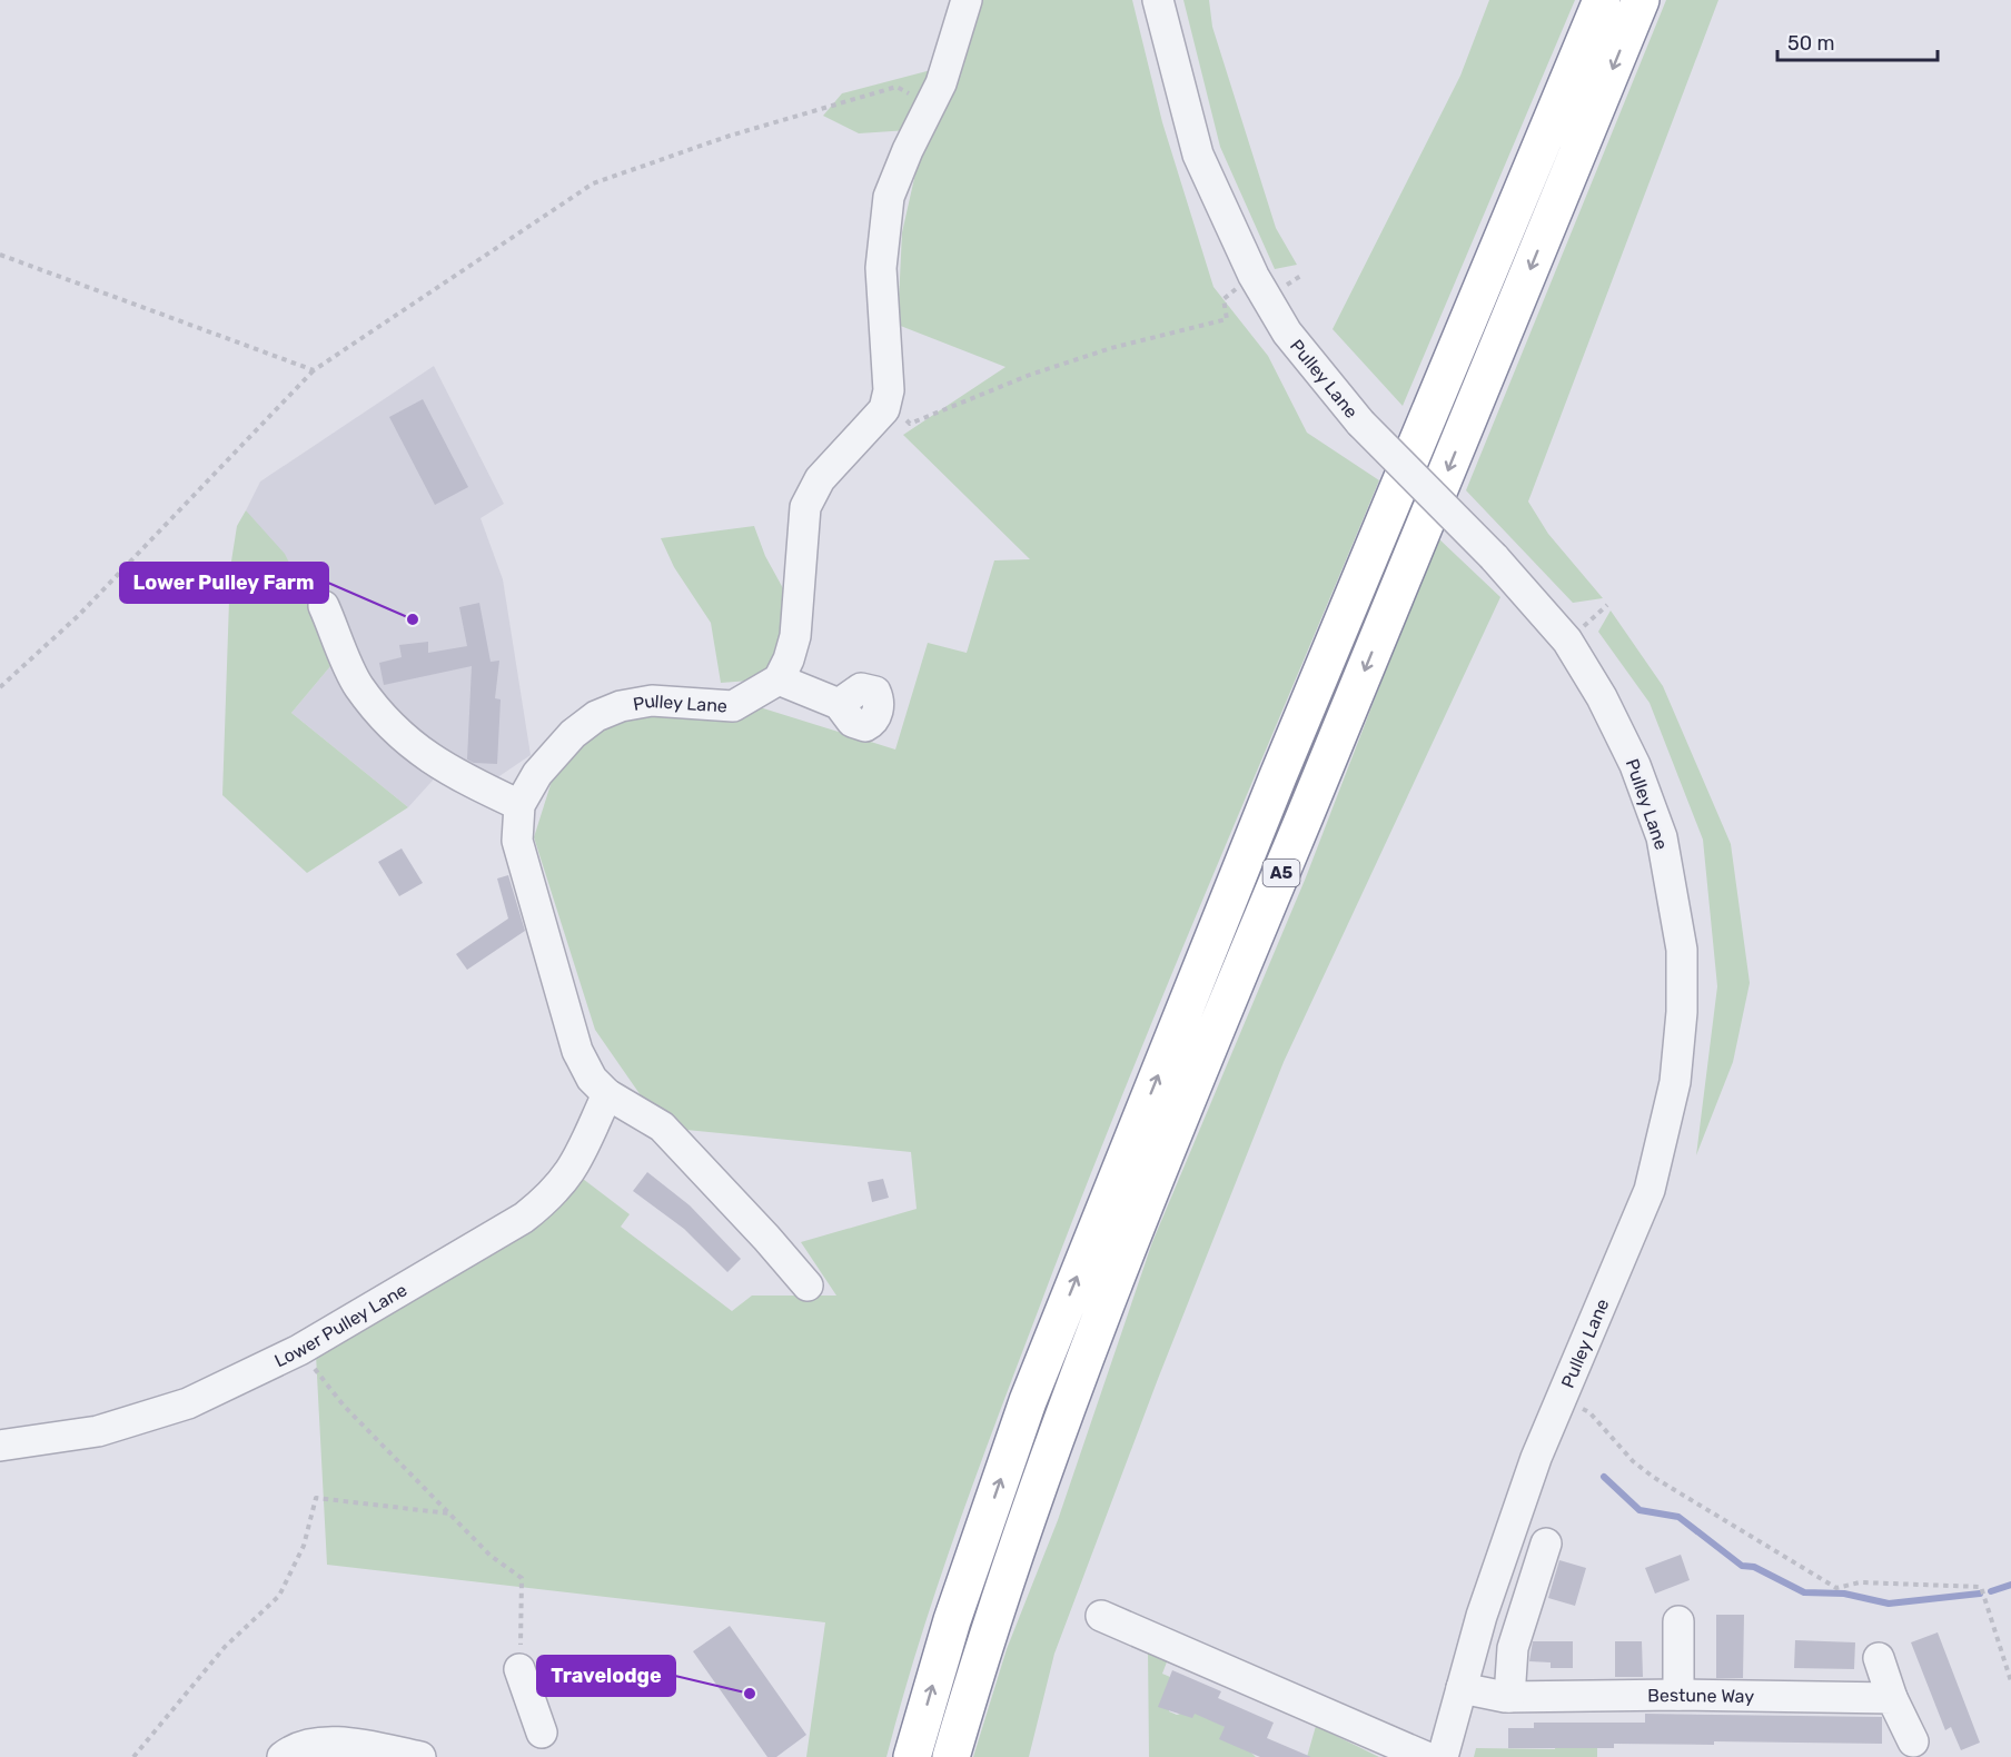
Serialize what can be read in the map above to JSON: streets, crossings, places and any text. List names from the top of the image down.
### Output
{
  "streets": {
    "highway": ["A5"],
    "street": ["Pulley Lane", "Lower Pulley Lane", "Bestune Way"]
  },
  "crossings": [
    ["Pulley Lane", "Lower Pulley Lane"],
    ["Pulley Lane", "Bestune Way"]
  ],
  "places": ["Lower Pulley Farm", "Travelodge"],
  "scale_bar": "50 m"
}
